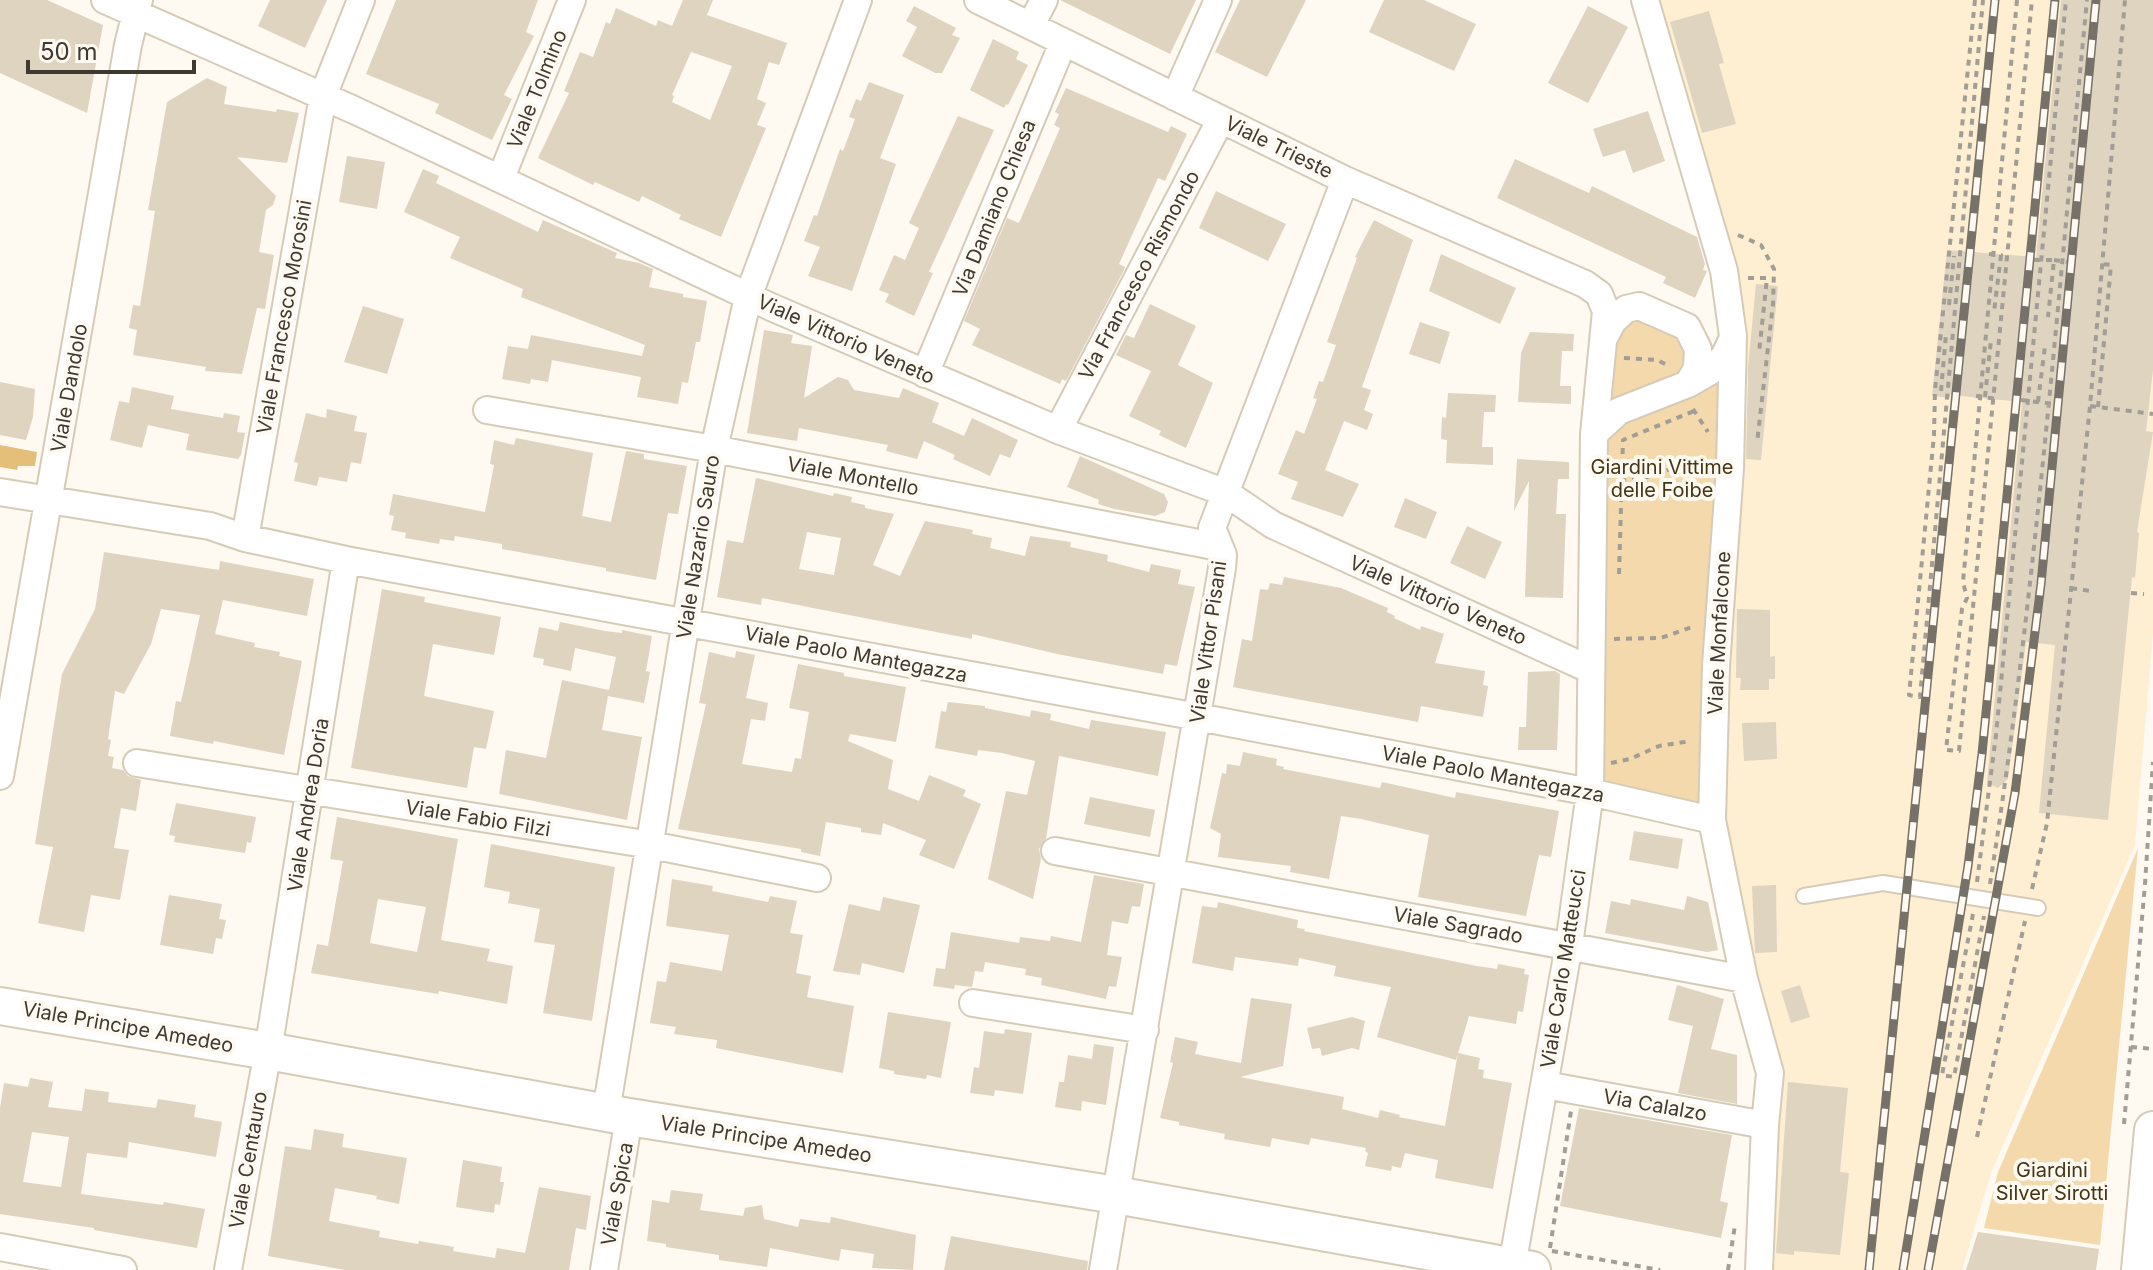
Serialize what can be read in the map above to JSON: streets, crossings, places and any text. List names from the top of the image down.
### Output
{
  "streets": {
    "street": [
      "Viale Tolmino",
      "Viale Trieste",
      "Via Damiano Chiesa",
      "Via Francesco Rismondo",
      "Viale Francesco Morosini",
      "Viale Vittorio Veneto",
      "Viale Dandolo",
      "Viale Montello",
      "Viale Nazario Sauro",
      "Viale Monfalcone",
      "Viale Vittor Pisani",
      "Viale Paolo Mantegazza",
      "Viale Andrea Doria",
      "Viale Fabio Filzi",
      "Viale Sagrado",
      "Viale Carlo Matteucci",
      "Viale Principe Amedeo",
      "Via Calalzo",
      "Viale Centauro",
      "Viale Spica"
    ]
  },
  "crossings": [
    ["Viale Tolmino", "Viale Vittorio Veneto"],
    ["Viale Trieste", "Via Damiano Chiesa"],
    ["Viale Trieste", "Via Francesco Rismondo"],
    ["Viale Trieste", "Viale Vittor Pisani"],
    ["Viale Trieste", "Viale Carlo Matteucci"],
    ["Via Damiano Chiesa", "Viale Vittorio Veneto"],
    ["Via Francesco Rismondo", "Viale Vittorio Veneto"],
    ["Viale Francesco Morosini", "Viale Vittorio Veneto"],
    ["Viale Francesco Morosini", "Viale Paolo Mantegazza"],
    ["Viale Vittorio Veneto", "Viale Dandolo"],
    ["Viale Vittorio Veneto", "Viale Nazario Sauro"],
    ["Viale Vittorio Veneto", "Viale Vittor Pisani"],
    ["Viale Vittorio Veneto", "Viale Carlo Matteucci"],
    ["Viale Dandolo", "Viale Paolo Mantegazza"],
    ["Viale Montello", "Viale Nazario Sauro"],
    ["Viale Montello", "Viale Vittor Pisani"],
    ["Viale Nazario Sauro", "Viale Paolo Mantegazza"],
    ["Viale Nazario Sauro", "Viale Fabio Filzi"],
    ["Viale Nazario Sauro", "Viale Principe Amedeo"],
    ["Viale Nazario Sauro", "Viale Spica"],
    ["Viale Monfalcone", "Viale Paolo Mantegazza"],
    ["Viale Monfalcone", "Viale Sagrado"],
    ["Viale Monfalcone", "Via Calalzo"],
    ["Viale Vittor Pisani", "Viale Paolo Mantegazza"],
    ["Viale Vittor Pisani", "Viale Sagrado"],
    ["Viale Vittor Pisani", "Viale Principe Amedeo"],
    ["Viale Paolo Mantegazza", "Viale Andrea Doria"],
    ["Viale Paolo Mantegazza", "Viale Carlo Matteucci"],
    ["Viale Andrea Doria", "Viale Fabio Filzi"],
    ["Viale Andrea Doria", "Viale Principe Amedeo"],
    ["Viale Andrea Doria", "Viale Centauro"],
    ["Viale Sagrado", "Viale Carlo Matteucci"],
    ["Viale Carlo Matteucci", "Viale Principe Amedeo"],
    ["Viale Carlo Matteucci", "Via Calalzo"],
    ["Viale Principe Amedeo", "Viale Centauro"],
    ["Viale Principe Amedeo", "Viale Spica"]
  ],
  "parks": ["Giardini Vittime delle Foibe", "Giardini Silver Sirotti"],
  "scale_bar": "50 m"
}
